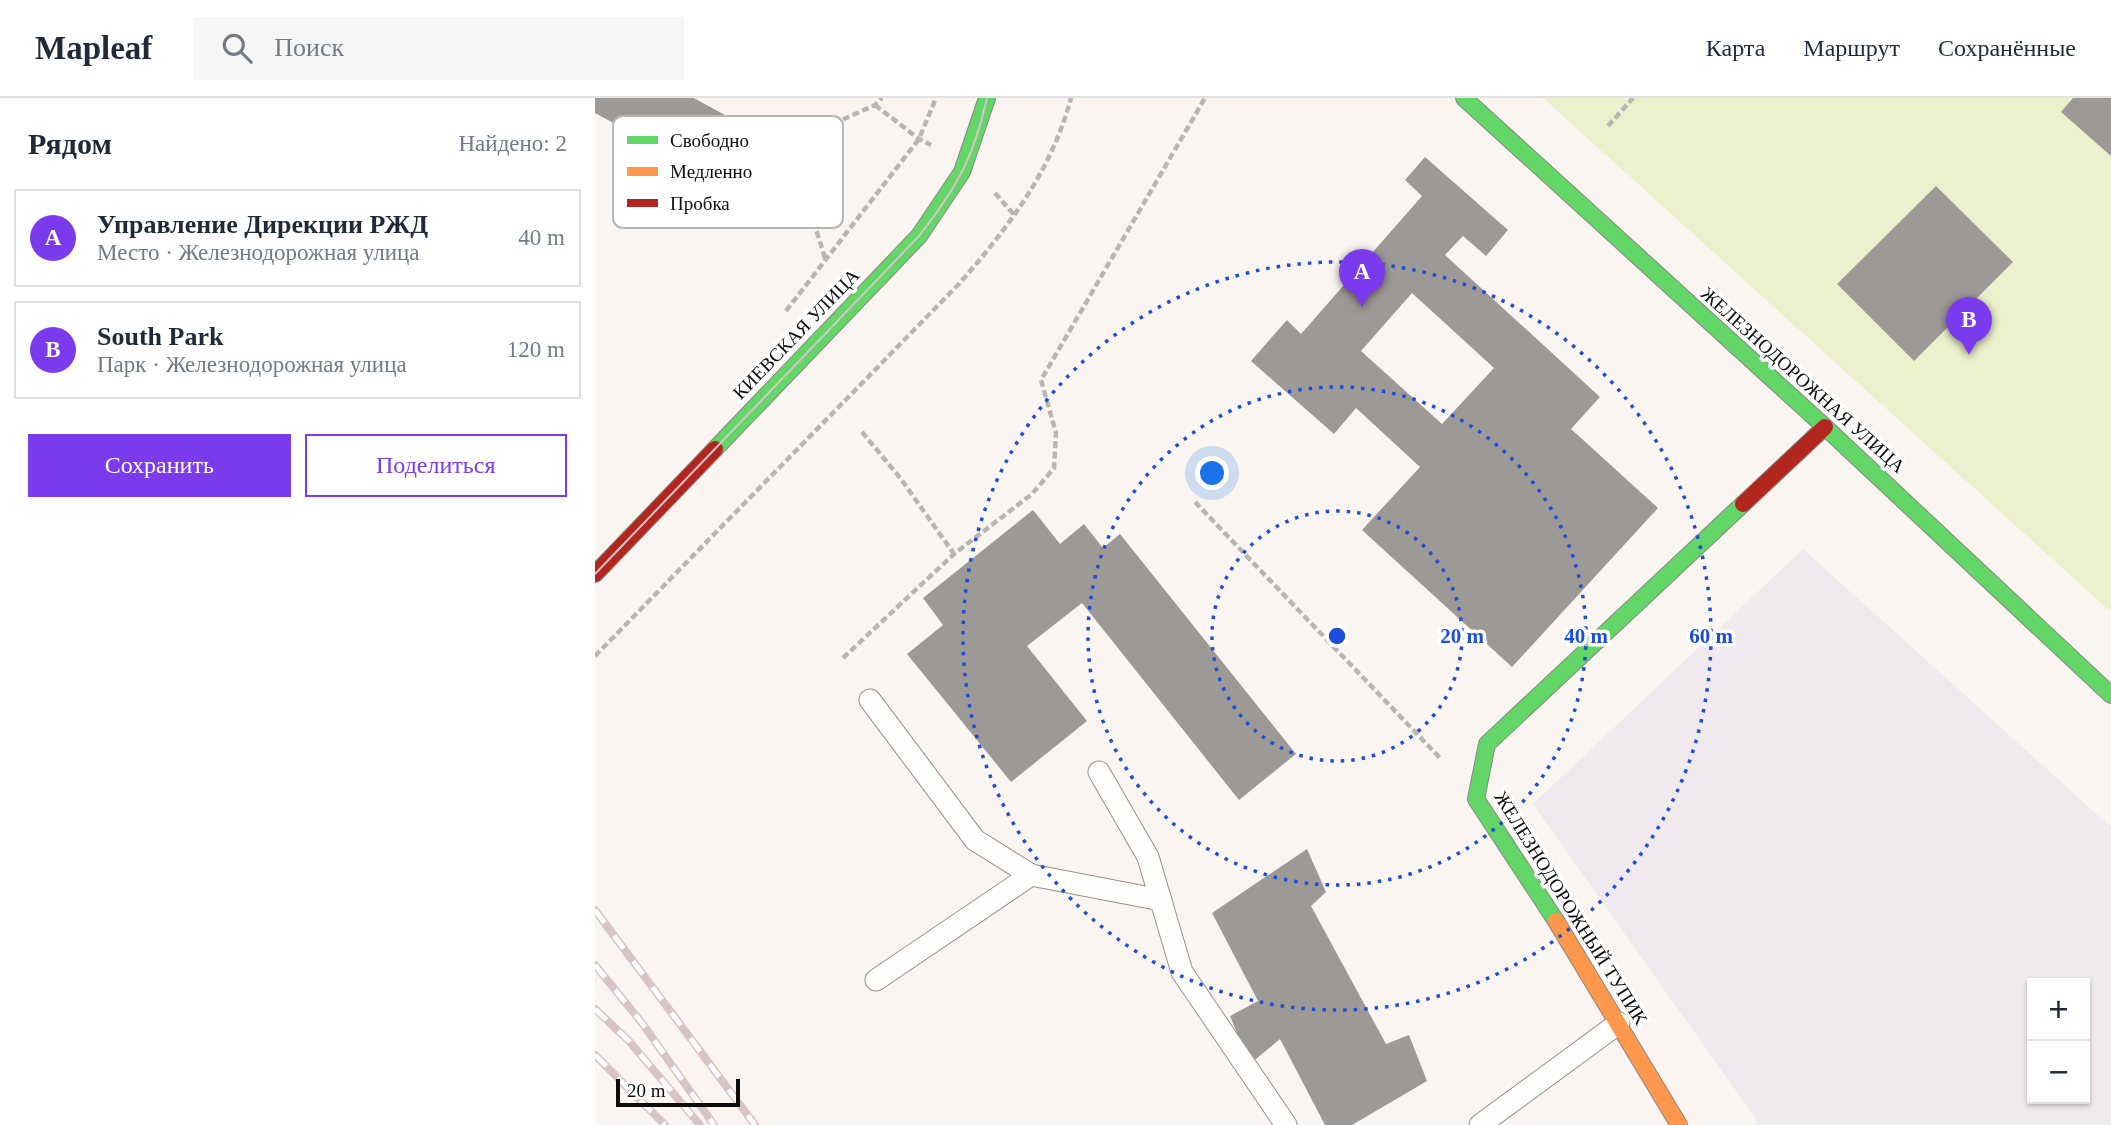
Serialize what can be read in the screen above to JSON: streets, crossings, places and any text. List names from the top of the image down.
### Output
{
  "streets": {
    "street": ["КИЕВСКАЯ УЛИЦА", "ЖЕЛЕЗНОДОРОЖНАЯ УЛИЦА", "ЖЕЛЕЗНОДОРОЖНЫЙ ТУПИК"]
  },
  "crossings": [
    ["ЖЕЛЕЗНОДОРОЖНАЯ УЛИЦА", "ЖЕЛЕЗНОДОРОЖНЫЙ ТУПИК"]
  ],
  "legend": ["Свободно", "Медленно", "Пробка"],
  "scale_bar": "20 m",
  "page": {
    "header": "Mapleaf",
    "search": "Поиск",
    "nav": ["Карта", "Маршрут", "Сохранённые"],
    "heading": ["Рядом", "Найдено: 2"],
    "list": [
      {
        "mark": "A",
        "name": "Управление Дирекции РЖД",
        "note": "Место · Железнодорожная улица",
        "value": "40 m"
      },
      {
        "mark": "B",
        "name": "South Park",
        "note": "Парк · Железнодорожная улица",
        "value": "120 m"
      }
    ],
    "pins": ["A", "B"],
    "buttons": ["Сохранить", "Поделиться"],
    "map_buttons": ["+", "−"],
    "scale": "20 m"
  },
  "rings": ["20 m", "40 m", "60 m"]
}
